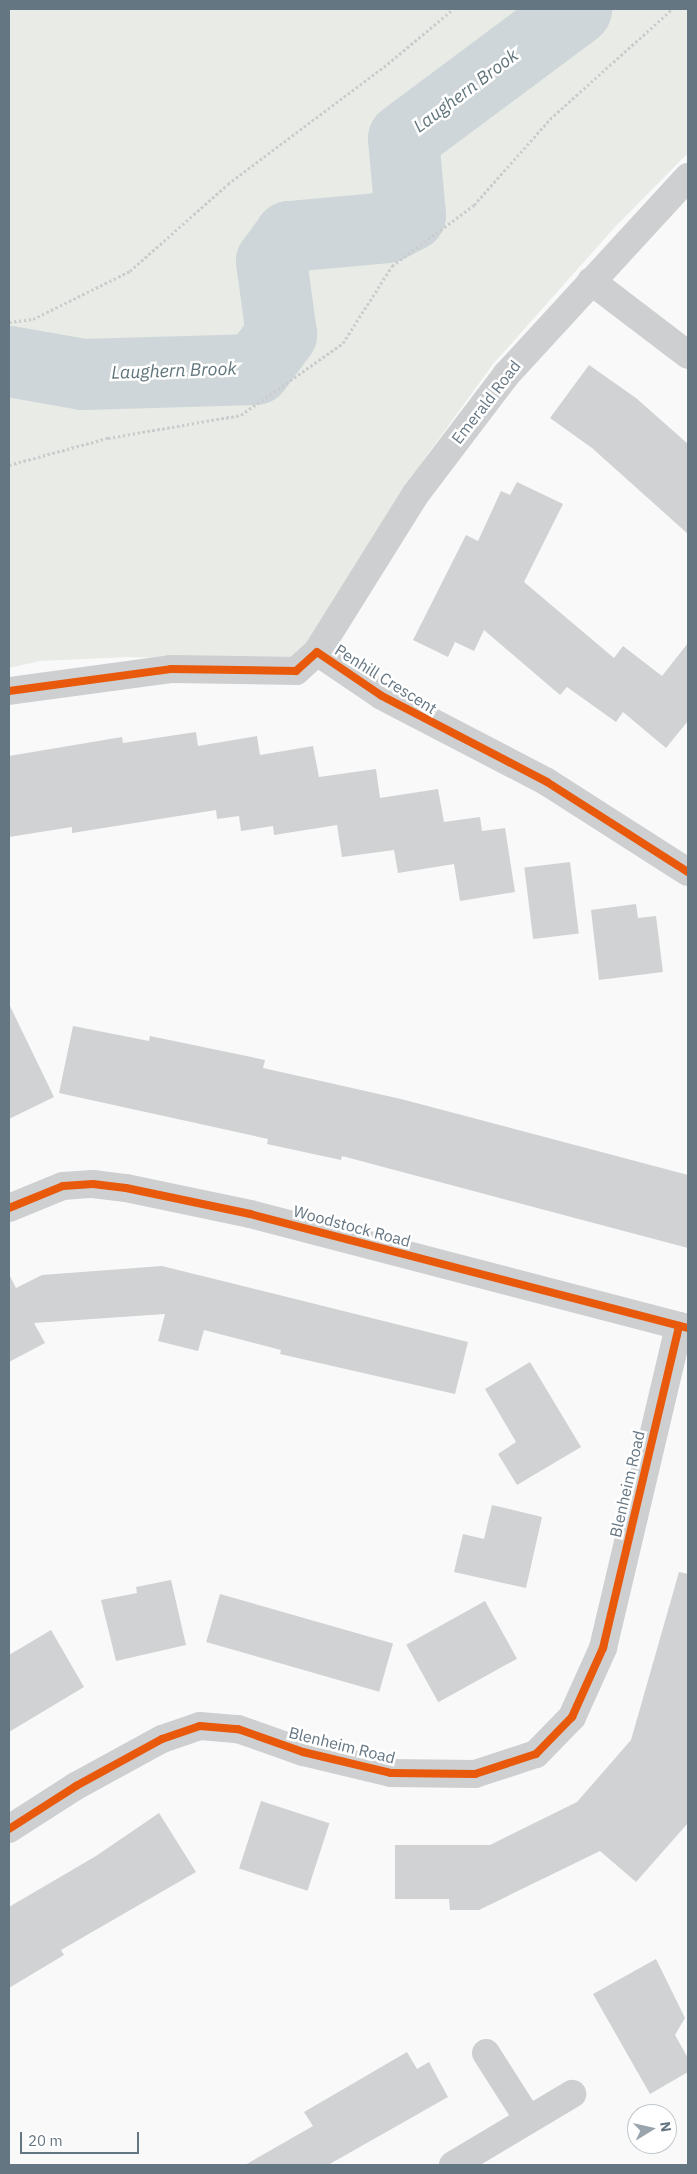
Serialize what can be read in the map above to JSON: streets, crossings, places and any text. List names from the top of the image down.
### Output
{
  "streets": {
    "street": [
      "Emerald Road",
      "Penhill Crescent",
      "Woodstock Road",
      "Blenheim Road"
    ]
  },
  "crossings": [
    ["Emerald Road", "Penhill Crescent"],
    ["Woodstock Road", "Blenheim Road"]
  ],
  "water": ["Laughern Brook"],
  "scale_bar": "20 m",
  "north": "right"
}
